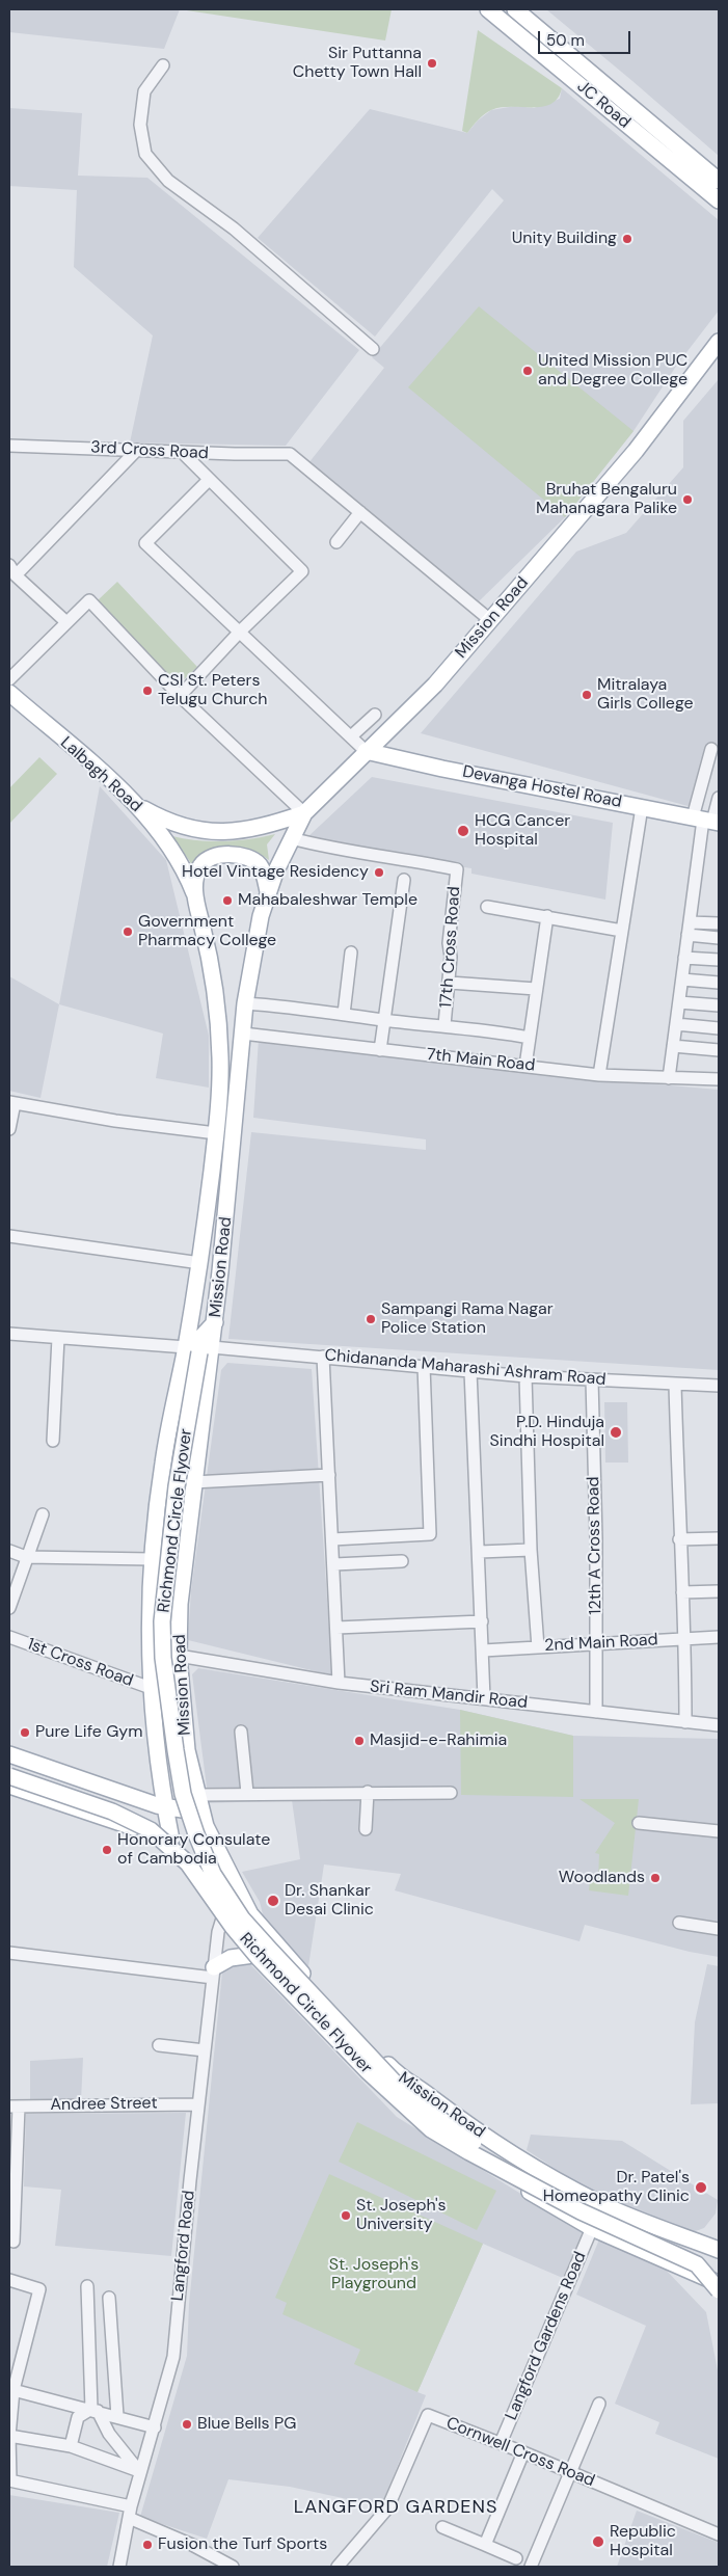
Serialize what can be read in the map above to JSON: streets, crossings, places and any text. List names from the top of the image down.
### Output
{
  "streets": {
    "main road": [
      "JC Road",
      "Mission Road",
      "Lalbagh Road",
      "Devanga Hostel Road",
      "Richmond Circle Flyover"
    ],
    "street": [
      "3rd Cross Road",
      "17th Cross Road",
      "7th Main Road",
      "Chidananda Maharashi Ashram Road",
      "12th A Cross Road",
      "2nd Main Road",
      "1st Cross Road",
      "Sri Ram Mandir Road",
      "Andree Street",
      "Langford Road",
      "Langford Gardens Road",
      "Cornwell Cross Road"
    ]
  },
  "crossings": [
    ["Mission Road", "Lalbagh Road"],
    ["Mission Road", "Devanga Hostel Road"],
    ["Mission Road", "17th Cross Road"],
    ["Mission Road", "7th Main Road"],
    ["Mission Road", "Chidananda Maharashi Ashram Road"],
    ["Mission Road", "Richmond Circle Flyover"],
    ["Mission Road", "1st Cross Road"],
    ["Mission Road", "Sri Ram Mandir Road"],
    ["Mission Road", "Langford Road"],
    ["Mission Road", "Langford Gardens Road"],
    ["Chidananda Maharashi Ashram Road", "Richmond Circle Flyover"],
    ["Chidananda Maharashi Ashram Road", "12th A Cross Road"],
    ["12th A Cross Road", "2nd Main Road"],
    ["12th A Cross Road", "Sri Ram Mandir Road"],
    ["Andree Street", "Langford Road"],
    ["Langford Gardens Road", "Cornwell Cross Road"]
  ],
  "districts": ["LANGFORD GARDENS"],
  "parks": ["St. Joseph's Playground"],
  "places": [
    "Sir Puttanna Chetty Town Hall",
    "Unity Building",
    "United Mission PUC and Degree College",
    "Bruhat Bengaluru Mahanagara Palike",
    "CSI St. Peters Telugu Church",
    "Mitralaya Girls College",
    "HCG Cancer Hospital",
    "Hotel Vintage Residency",
    "Mahabaleshwar Temple",
    "Government Pharmacy College",
    "Sampangi Rama Nagar Police Station",
    "P.D. Hinduja Sindhi Hospital",
    "Pure Life Gym",
    "Masjid-e-Rahimia",
    "Honorary Consulate of Cambodia",
    "Woodlands",
    "Dr. Shankar Desai Clinic",
    "Dr. Patel's Homeopathy Clinic",
    "St. Joseph's University",
    "Blue Bells PG",
    "Republic Hospital",
    "Fusion the Turf Sports"
  ],
  "scale_bar": "50 m"
}
